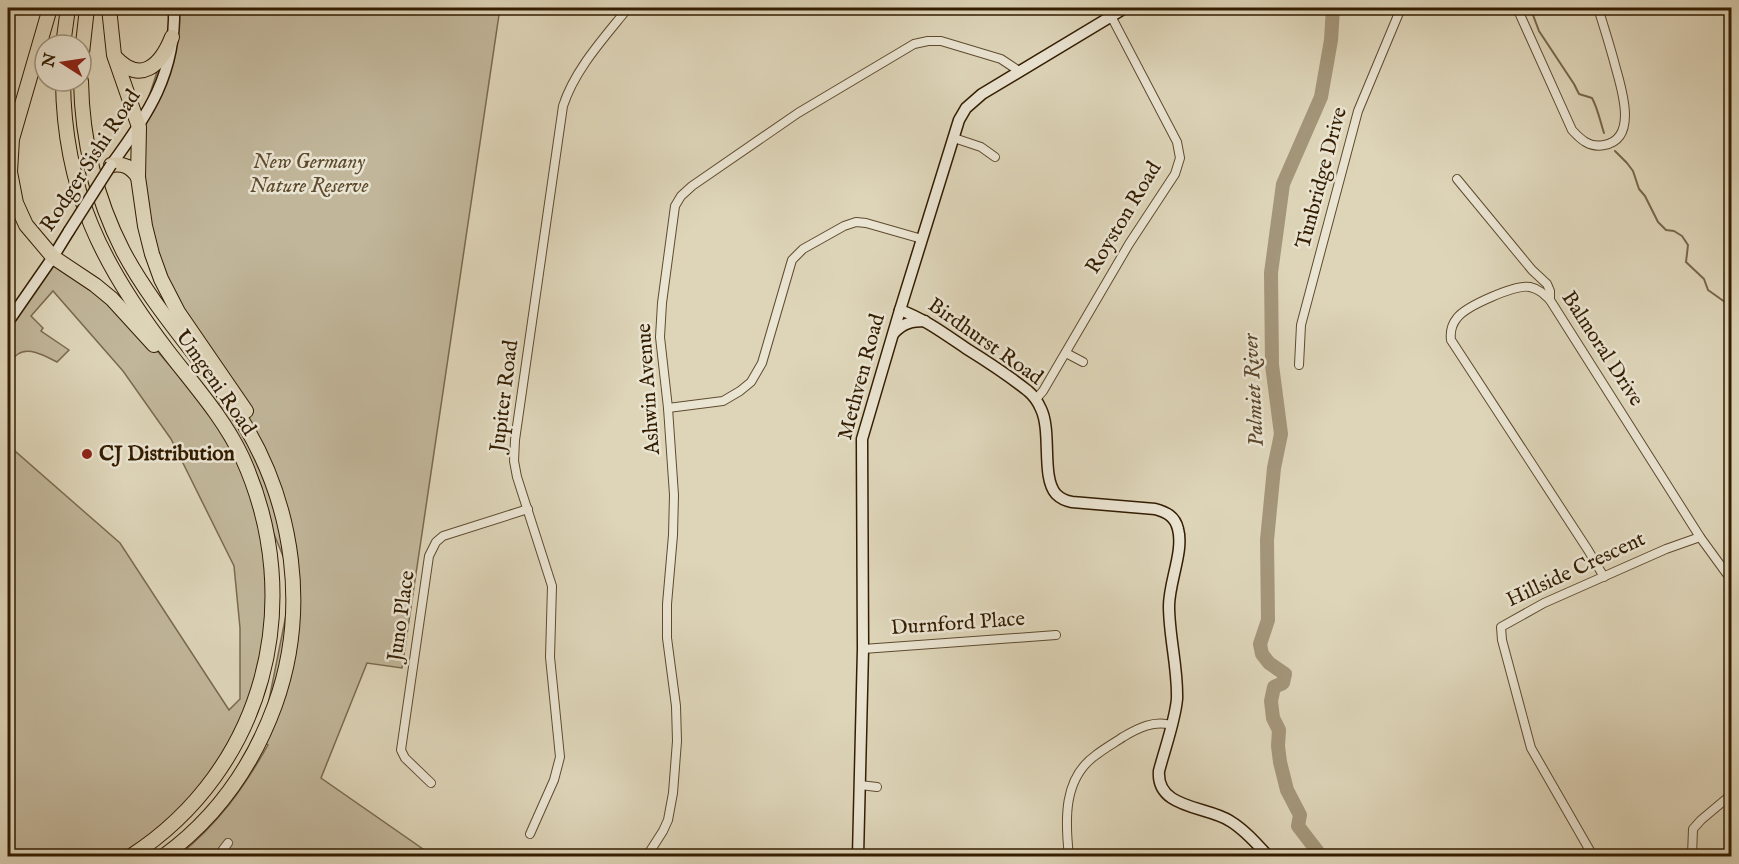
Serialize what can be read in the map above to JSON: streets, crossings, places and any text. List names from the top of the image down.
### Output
{
  "streets": {
    "highway": ["Umgeni Road"],
    "street": [
      "Rodger Sishi Road",
      "Tunbridge Drive",
      "Royston Road",
      "Birdhurst Road",
      "Balmoral Drive",
      "Methven Road",
      "Ashwin Avenue",
      "Jupiter Road",
      "Hillside Crescent",
      "Juno Place",
      "Durnford Place"
    ]
  },
  "crossings": [
    ["Royston Road", "Birdhurst Road"],
    ["Royston Road", "Methven Road"],
    ["Birdhurst Road", "Methven Road"],
    ["Balmoral Drive", "Hillside Crescent"],
    ["Methven Road", "Ashwin Avenue"],
    ["Methven Road", "Durnford Place"],
    ["Jupiter Road", "Juno Place"]
  ],
  "water": ["Palmiet River"],
  "parks": ["New Germany Nature Reserve"],
  "places": ["CJ Distribution"],
  "north": "left"
}
